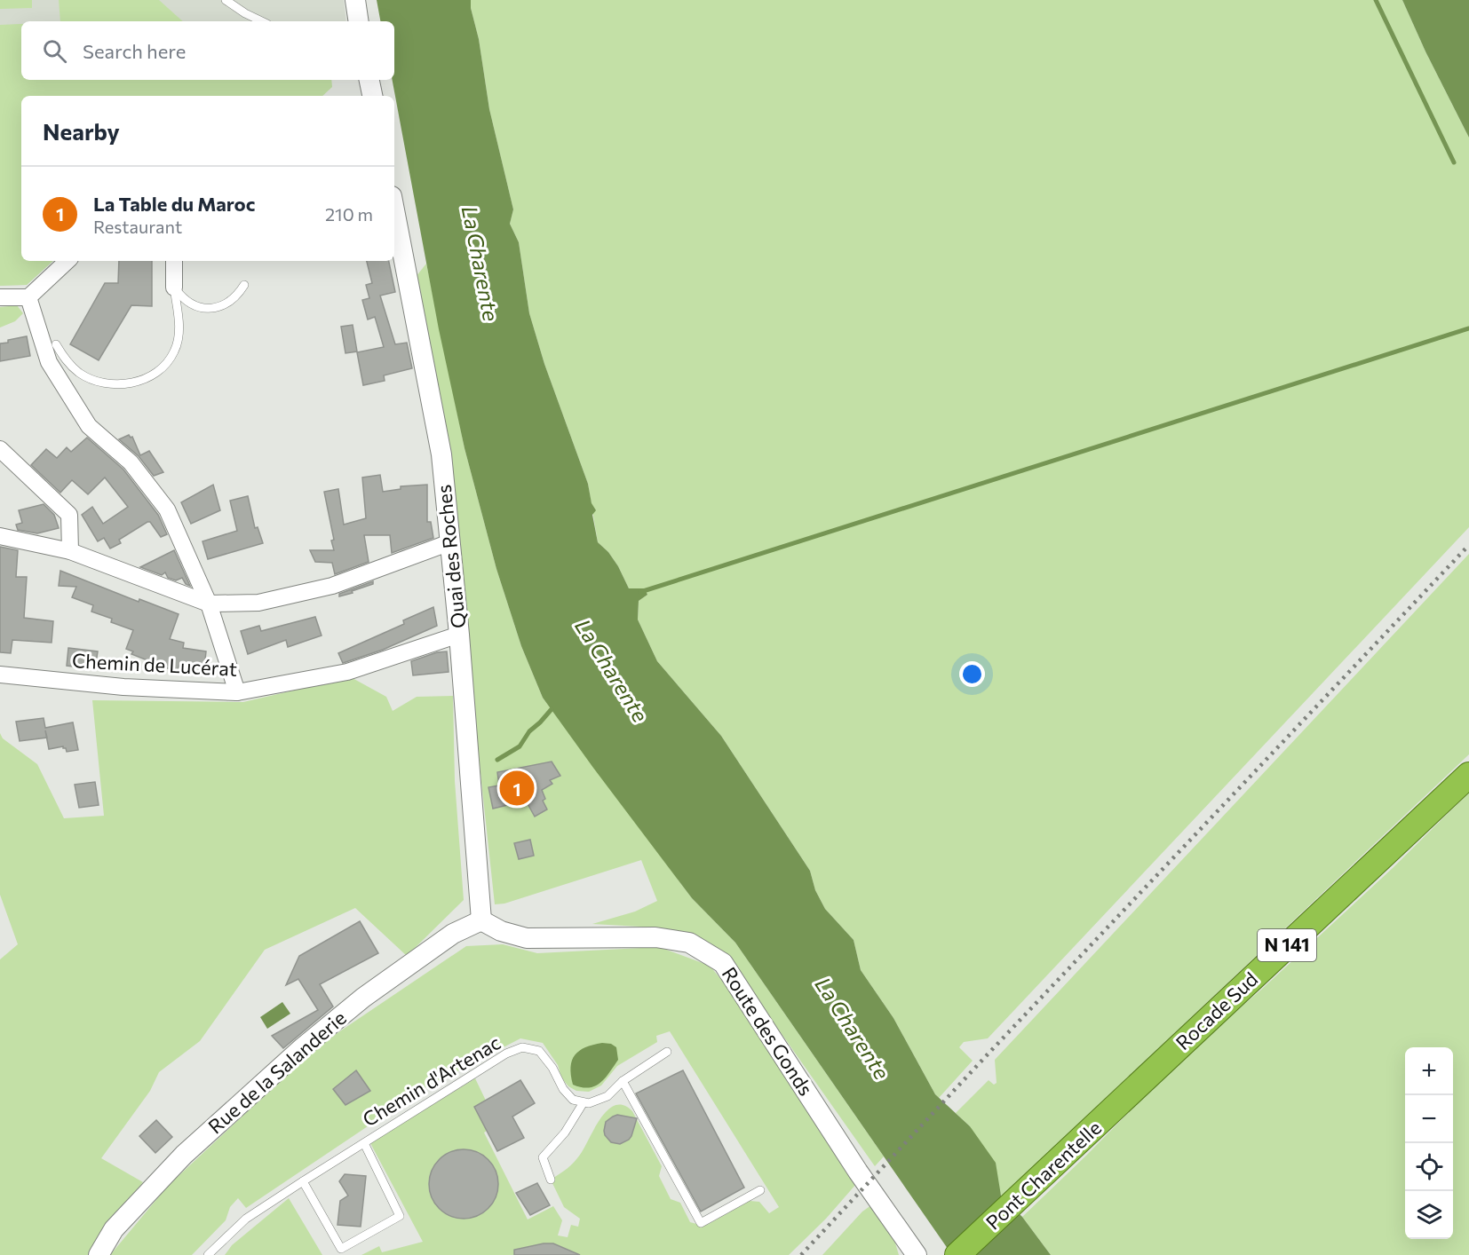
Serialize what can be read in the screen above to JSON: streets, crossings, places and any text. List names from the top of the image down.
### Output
{
  "streets": {
    "highway": ["N 141", "Rocade Sud", "Pont Charentelle"],
    "street": [
      "Quai des Roches",
      "Chemin de Lucérat",
      "Route des Gonds",
      "Rue de la Salanderie"
    ],
    "lane": ["Chemin d'Artenac"]
  },
  "crossings": [
    ["Quai des Roches", "Chemin de Lucérat"],
    ["Quai des Roches", "Route des Gonds"],
    ["Quai des Roches", "Rue de la Salanderie"],
    ["Rocade Sud", "Pont Charentelle"],
    ["Route des Gonds", "Rue de la Salanderie"]
  ],
  "water": ["La Charente"],
  "page": {
    "search": "Search here",
    "heading": "Nearby",
    "list": [
      {
        "mark": "1",
        "name": "La Table du Maroc",
        "note": "Restaurant",
        "value": "210 m"
      }
    ],
    "pins": "1",
    "map_buttons": ["+", "−"]
  }
}
